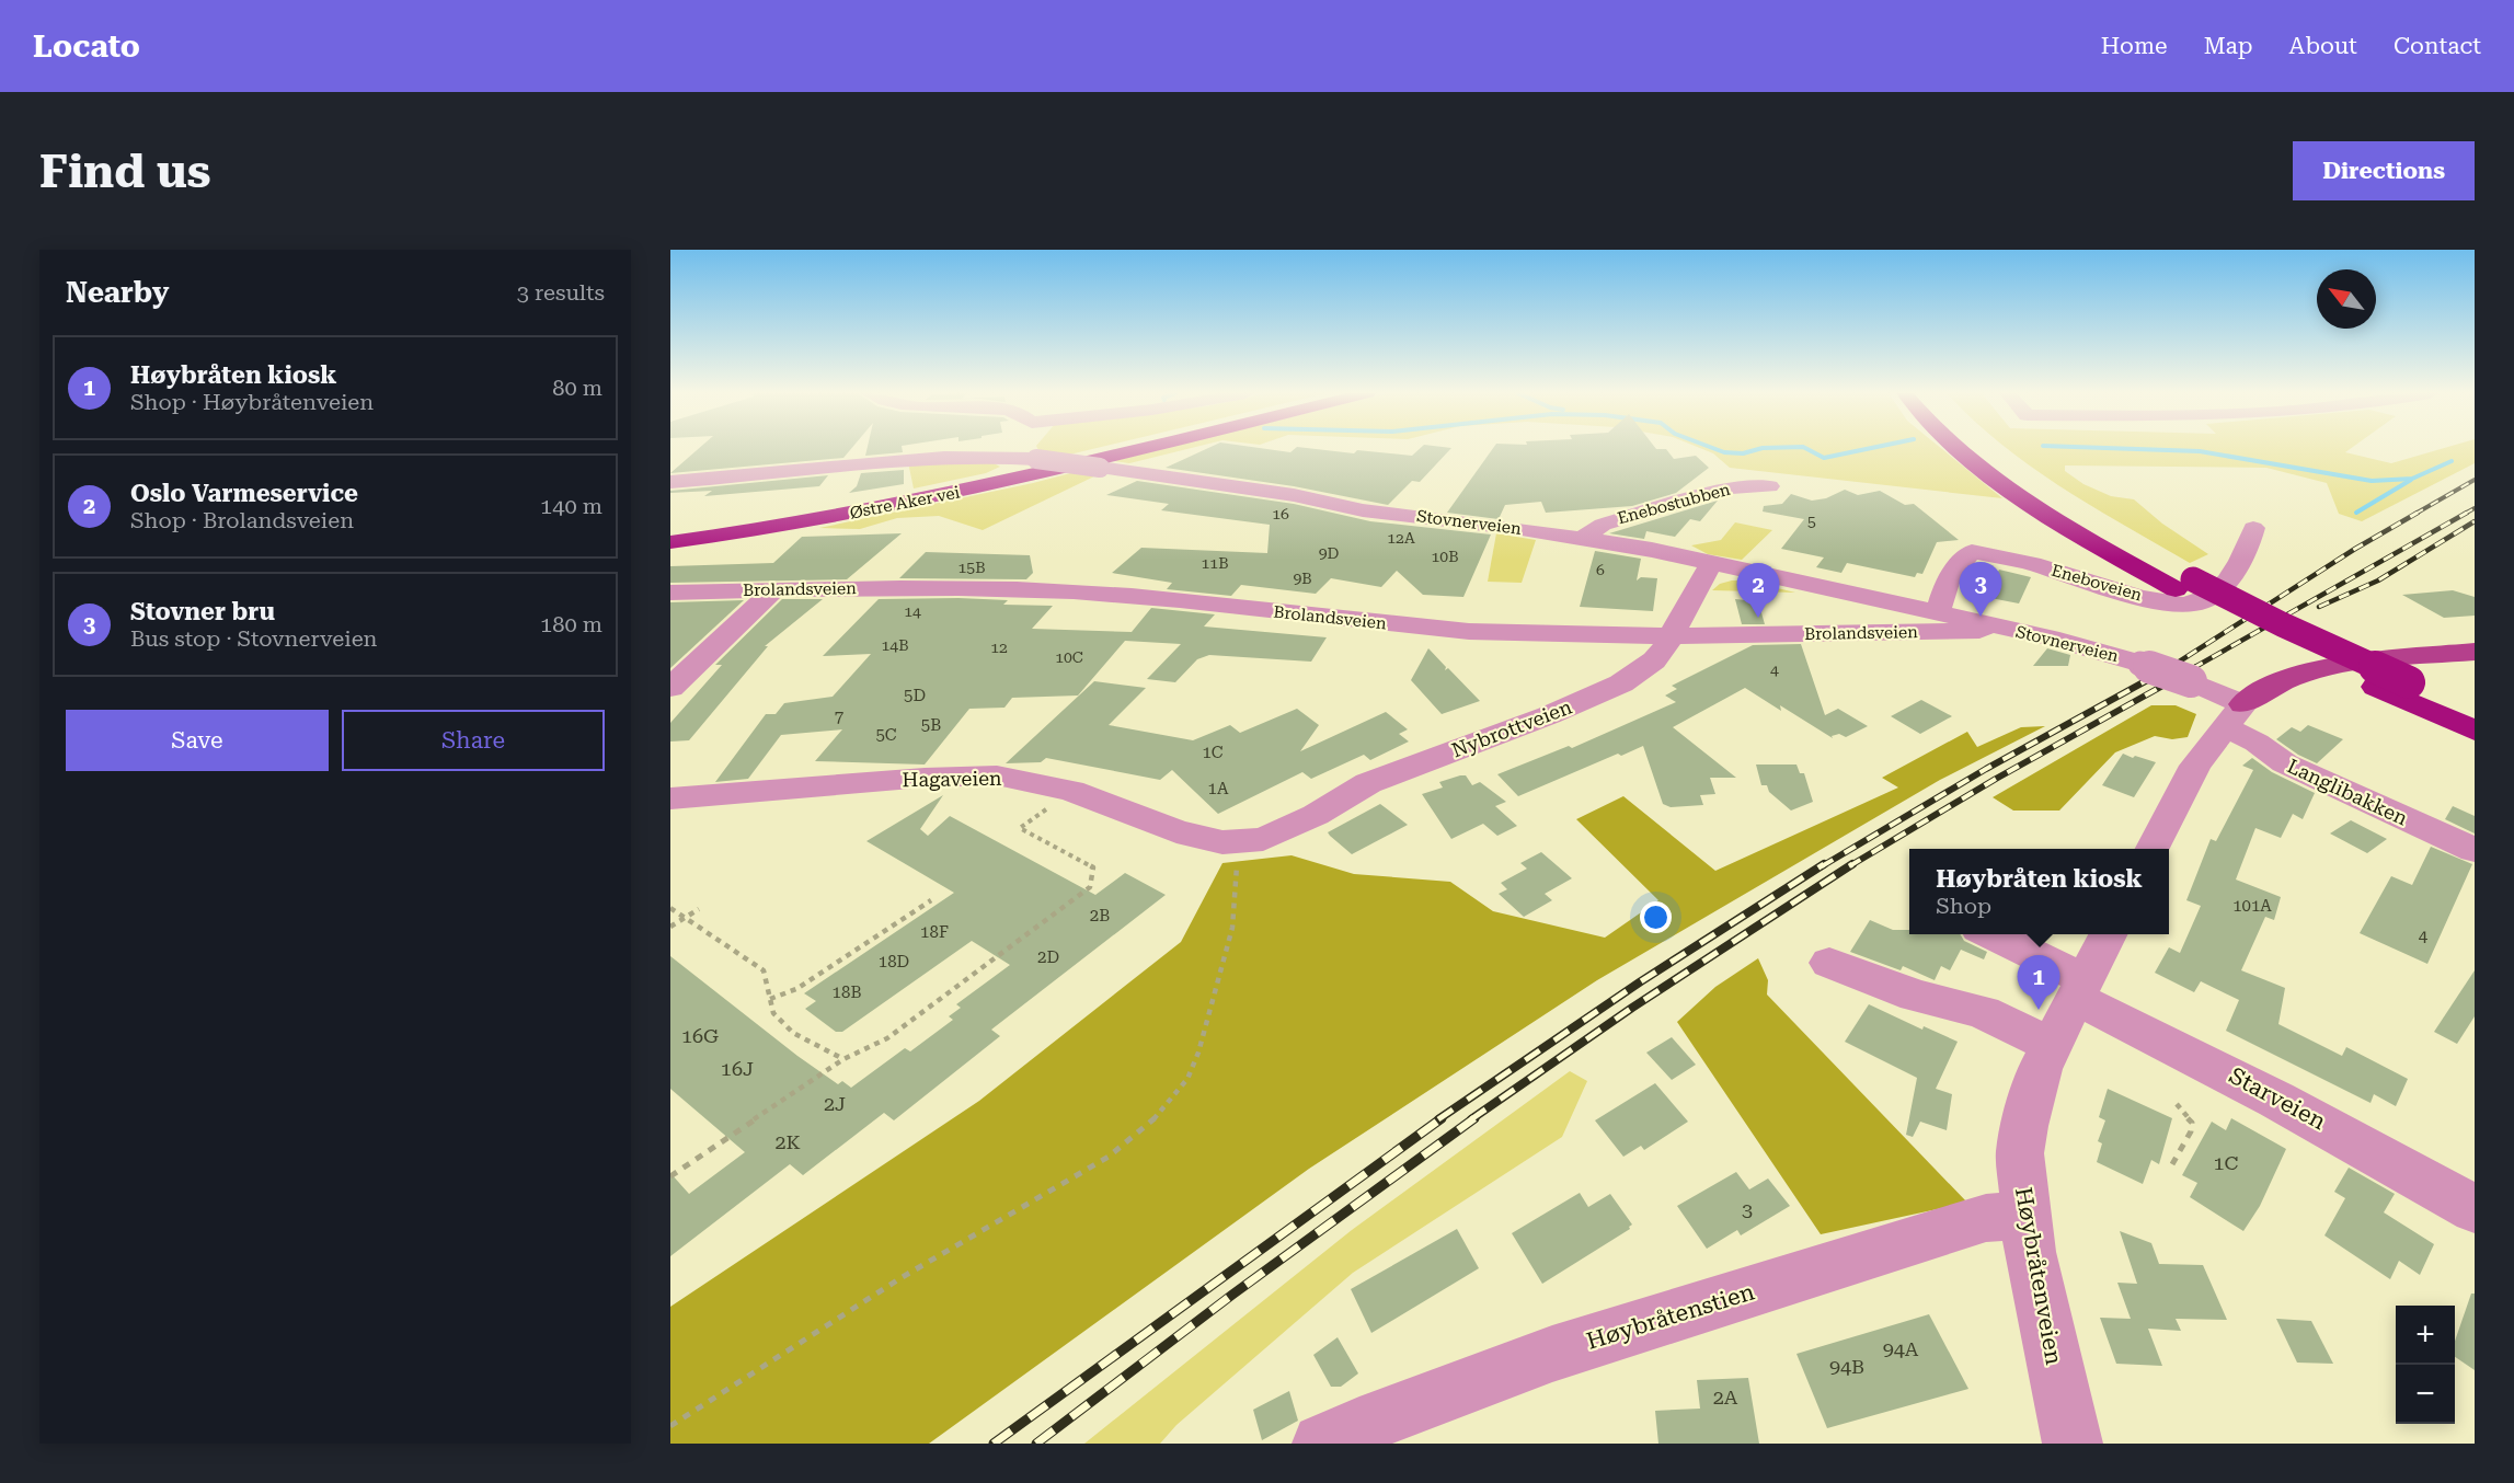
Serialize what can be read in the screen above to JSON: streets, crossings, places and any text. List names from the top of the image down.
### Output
{
  "streets": {
    "highway": ["Østre Aker vei"],
    "street": [
      "Enebostubben",
      "Stovnerveien",
      "Eneboveien",
      "Brolandsveien",
      "Nybrottveien",
      "Hagaveien",
      "Langlibakken",
      "Starveien",
      "Høybråtenveien",
      "Høybråtenstien"
    ]
  },
  "crossings": [
    ["Enebostubben", "Stovnerveien"],
    ["Stovnerveien", "Eneboveien"],
    ["Stovnerveien", "Brolandsveien"],
    ["Stovnerveien", "Nybrottveien"],
    ["Stovnerveien", "Langlibakken"],
    ["Brolandsveien", "Nybrottveien"],
    ["Nybrottveien", "Hagaveien"],
    ["Starveien", "Høybråtenveien"],
    ["Høybråtenveien", "Høybråtenstien"]
  ],
  "house_numbers": [
    "16",
    "5",
    "12A",
    "9D",
    "10B",
    "11B",
    "15B",
    "6",
    "9B",
    "14",
    "14B",
    "12",
    "10C",
    "4",
    "5D",
    "7",
    "5B",
    "5C",
    "1C",
    "1A",
    "101A",
    "2B",
    "18F",
    "4",
    "2D",
    "18D",
    "18B",
    "16G",
    "16J",
    "2J",
    "2K",
    "1C",
    "3",
    "94A",
    "94B",
    "2A"
  ],
  "north": "top left",
  "page": {
    "header": "Locato",
    "nav": [
      "Home",
      "Map",
      "About",
      "Contact"
    ],
    "buttons": [
      "Directions",
      ["Save", "Share"]
    ],
    "title": "Find us",
    "heading": ["Nearby", "3 results"],
    "list": [
      {
        "mark": "1",
        "name": "Høybråten kiosk",
        "note": "Shop · Høybråtenveien",
        "value": "80 m"
      },
      {
        "mark": "2",
        "name": "Oslo Varmeservice",
        "note": "Shop · Brolandsveien",
        "value": "140 m"
      },
      {
        "mark": "3",
        "name": "Stovner bru",
        "note": "Bus stop · Stovnerveien",
        "value": "180 m"
      }
    ],
    "pins": ["3", "2", "1"],
    "popup": ["Høybråten kiosk", "Shop"],
    "map_buttons": ["+", "−"]
  }
}
